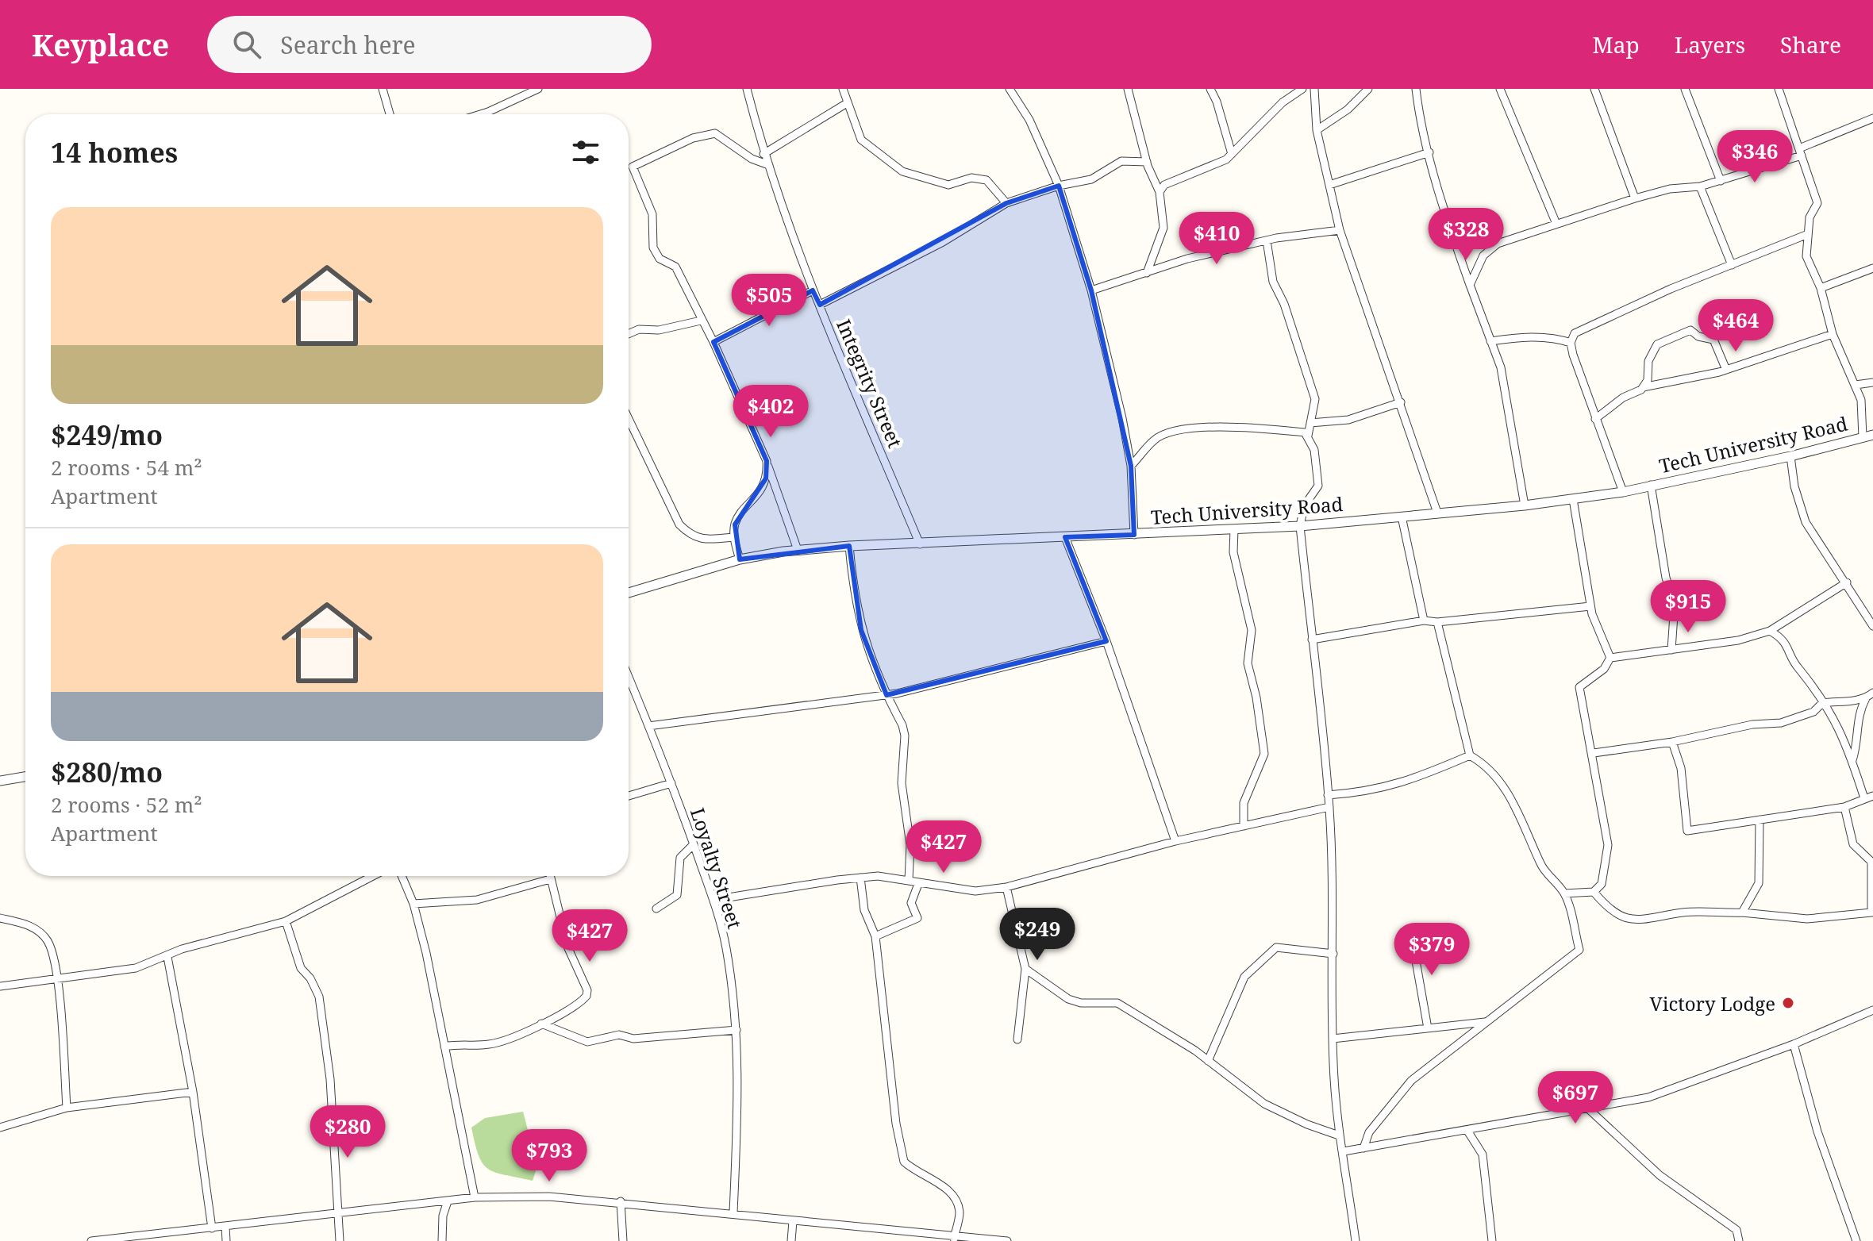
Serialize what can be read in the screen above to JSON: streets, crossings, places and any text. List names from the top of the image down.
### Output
{
  "streets": {
    "street": ["Integrity Street", "Tech University Road", "Loyalty Street"]
  },
  "crossings": [
    ["Integrity Street", "Tech University Road"]
  ],
  "places": ["Victory Lodge"],
  "page": {
    "header": "Keyplace",
    "search": "Search here",
    "nav": ["Map", "Layers", "Share"],
    "heading": "14 homes",
    "price": [
      "$346",
      "$328",
      "$410",
      "$505",
      "$464",
      "$402",
      "$915",
      "$427",
      "$249",
      "$427",
      "$379",
      "$697",
      "$280",
      "$793"
    ],
    "list": [
      {
        "name": "$249/mo",
        "note": "2 rooms · 54 m² · Apartment"
      },
      {
        "name": "$280/mo",
        "note": "2 rooms · 52 m² · Apartment"
      }
    ]
  }
}
